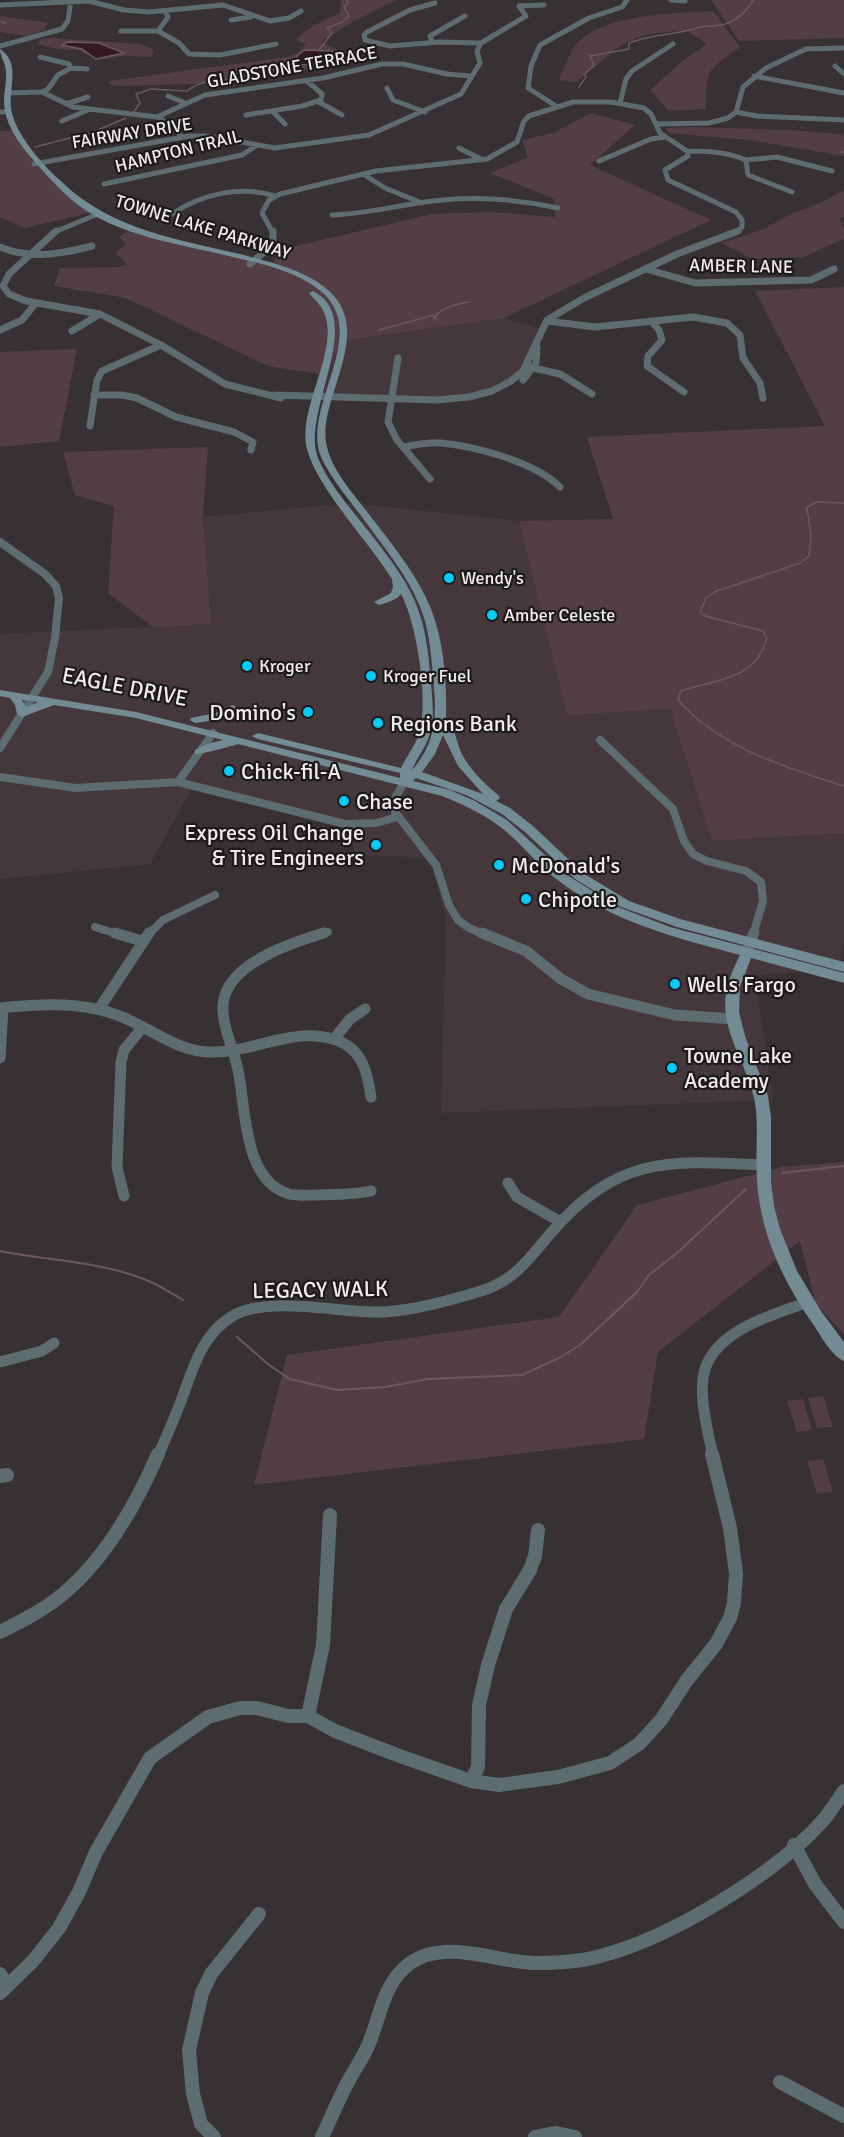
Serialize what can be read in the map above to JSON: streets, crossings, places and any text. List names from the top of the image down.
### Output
{
  "streets": {
    "main road": ["TOWNE LAKE PARKWAY", "EAGLE DRIVE"],
    "street": [
      "GLADSTONE TERRACE",
      "FAIRWAY DRIVE",
      "HAMPTON TRAIL",
      "AMBER LANE",
      "LEGACY WALK"
    ]
  },
  "crossings": [
    ["GLADSTONE TERRACE", "FAIRWAY DRIVE"],
    ["FAIRWAY DRIVE", "HAMPTON TRAIL"],
    ["FAIRWAY DRIVE", "TOWNE LAKE PARKWAY"],
    ["TOWNE LAKE PARKWAY", "EAGLE DRIVE"]
  ],
  "places": [
    "Wendy's",
    "Amber Celeste",
    "Kroger",
    "Kroger Fuel",
    "Domino's",
    "Regions Bank",
    "Chick-fil-A",
    "Chase",
    "Express Oil Change & Tire Engineers",
    "McDonald's",
    "Chipotle",
    "Wells Fargo",
    "Towne Lake Academy"
  ]
}
